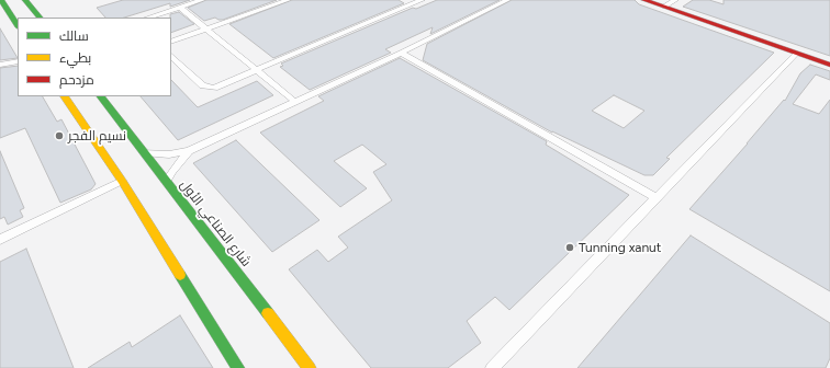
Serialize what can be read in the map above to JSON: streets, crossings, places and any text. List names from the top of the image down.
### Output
{
  "streets": {
    "main road": ["شارع الصناعي الأول"]
  },
  "places": ["نسيم الفجر", "Tunning xanut"],
  "legend": ["سالك", "بطيء", "مزدحم"]
}
